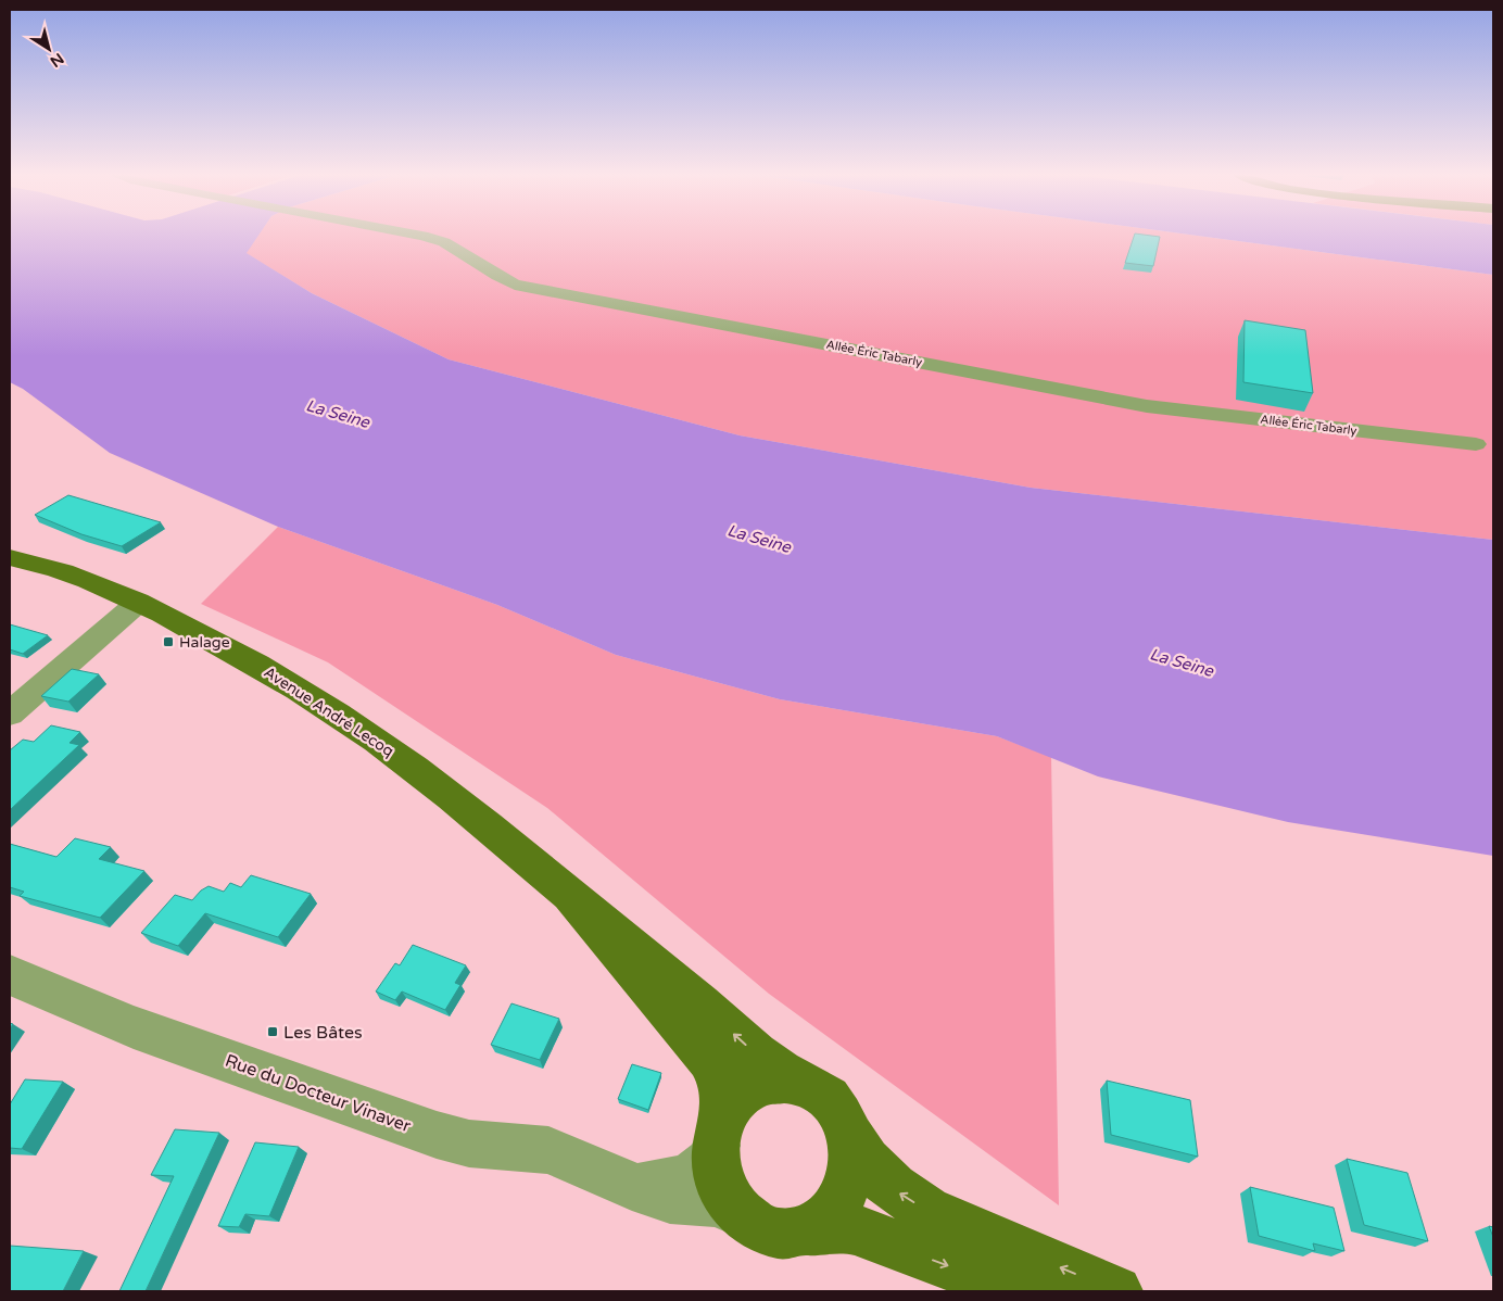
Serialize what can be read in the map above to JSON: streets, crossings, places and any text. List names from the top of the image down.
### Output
{
  "streets": {
    "main road": ["Avenue André Lecoq"],
    "street": ["Allée Éric Tabarly", "Rue du Docteur Vinaver"]
  },
  "water": ["La Seine"],
  "places": {
    "transit": ["Halage", "Les Bâtes"]
  },
  "north": "bottom right"
}
